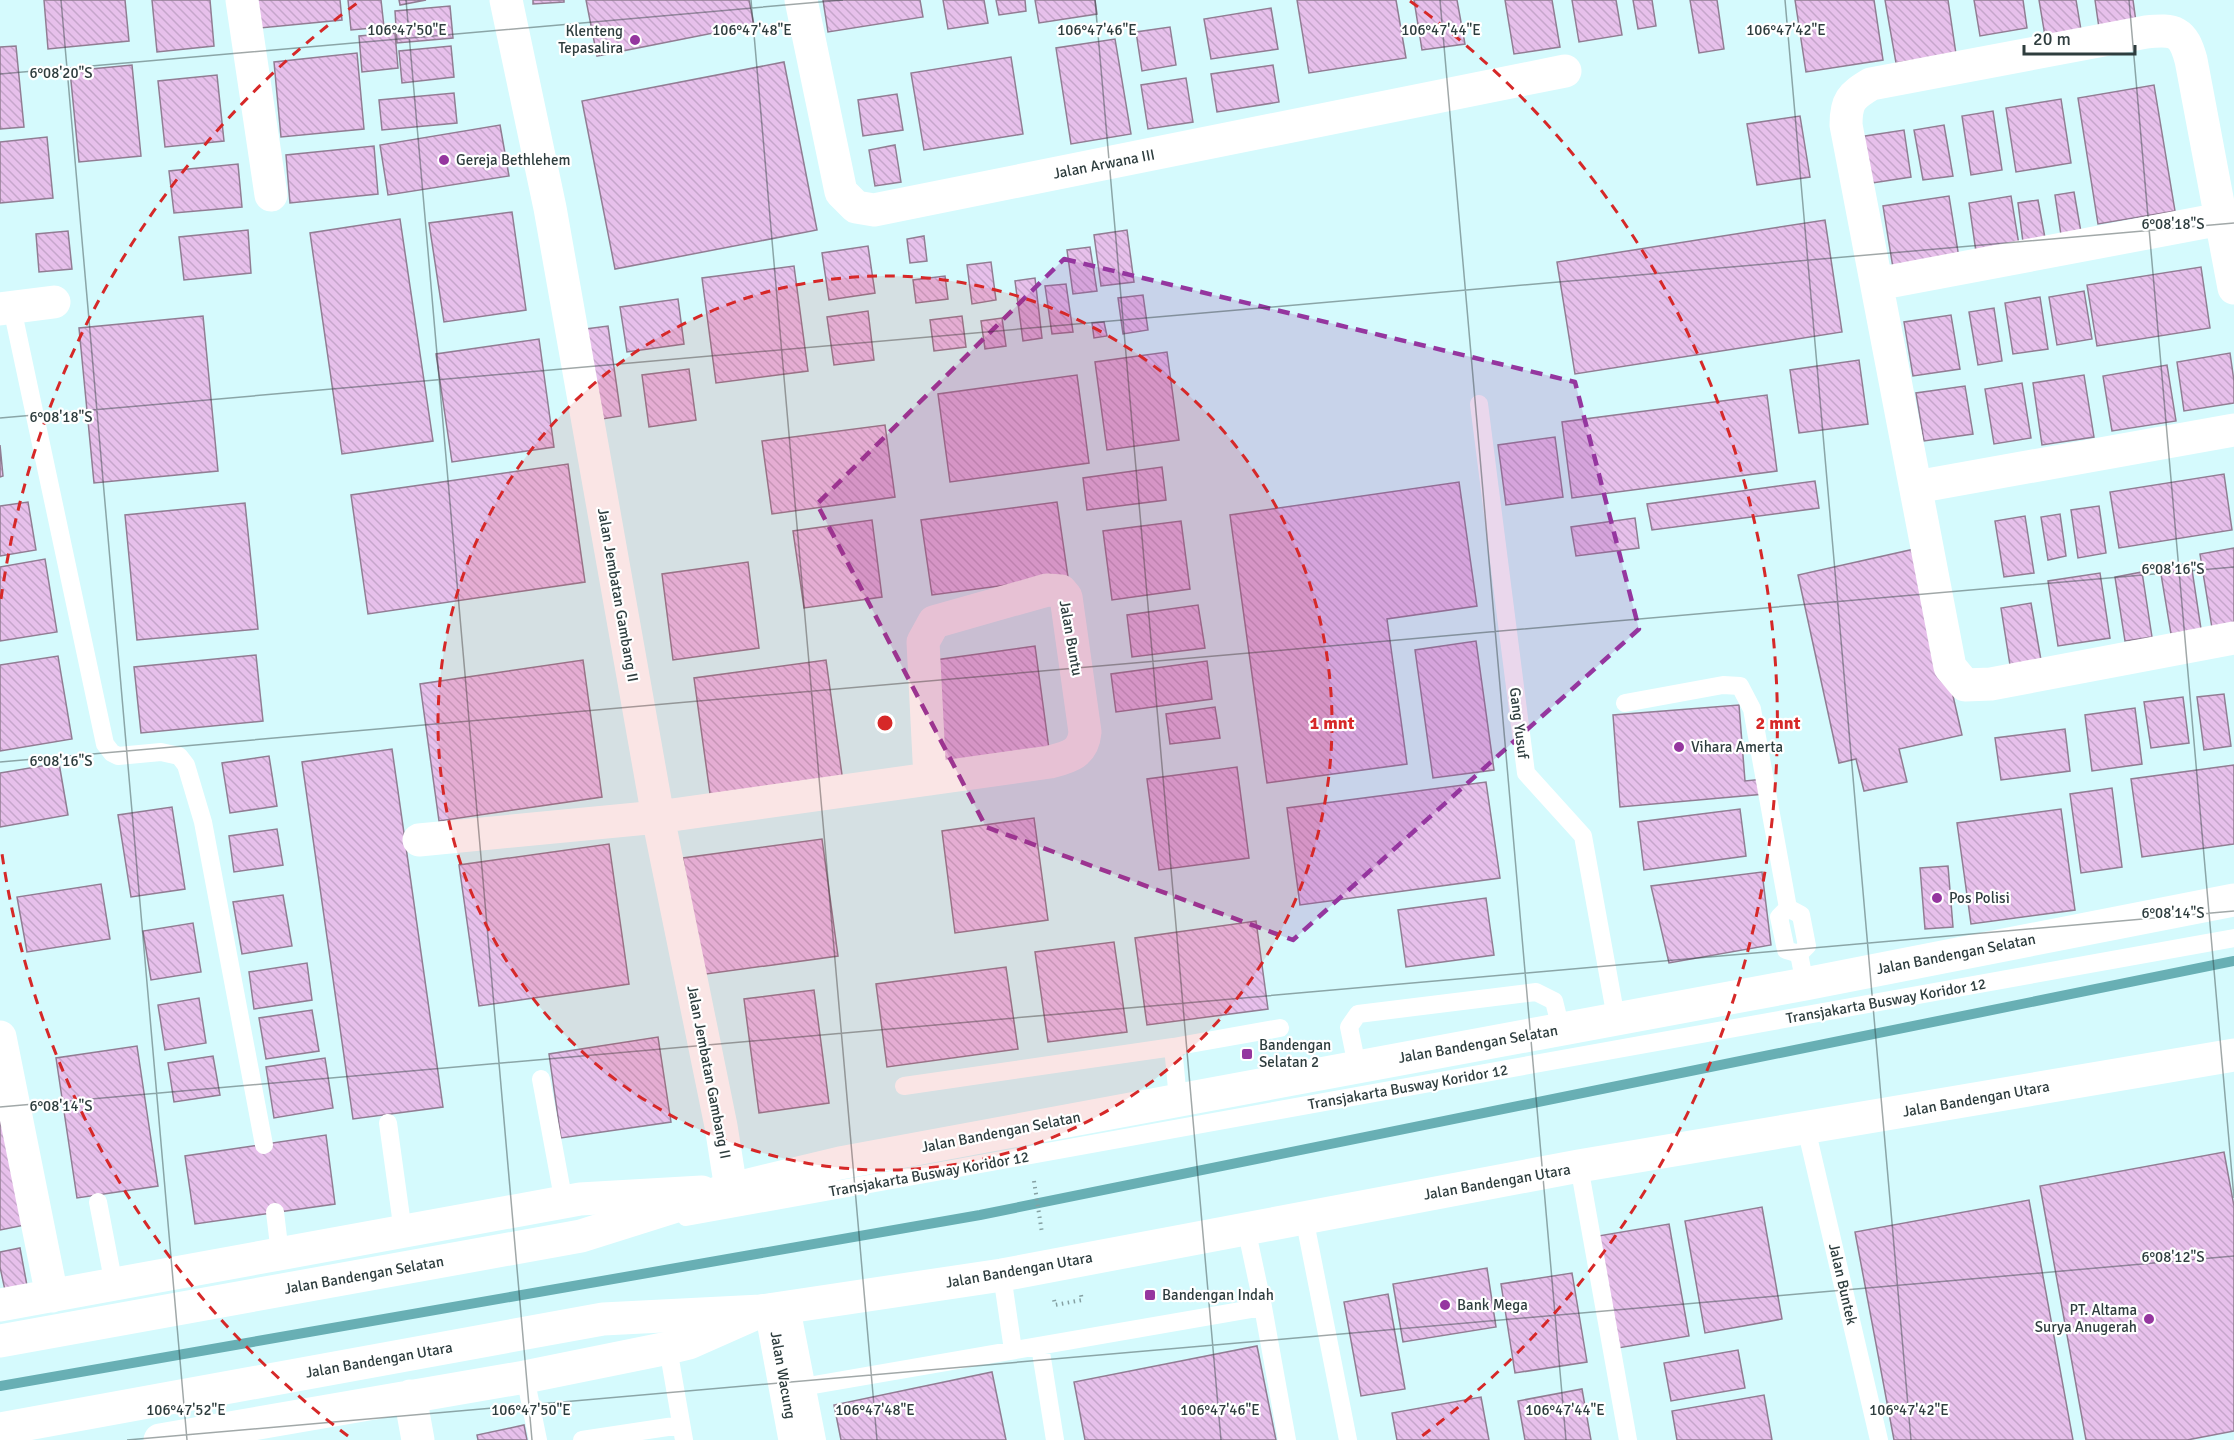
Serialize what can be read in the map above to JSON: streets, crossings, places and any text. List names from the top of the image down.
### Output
{
  "streets": {
    "street": [
      "Jalan Arwana III",
      "Jalan Jembatan Gambang II",
      "Jalan Buntu",
      "Jalan Bandengan Selatan",
      "Jalan Bandengan Utara",
      "Jalan Wacung"
    ],
    "lane": ["Gang Yusuf", "Transjakarta Busway Koridor 12", "Jalan Buntek"]
  },
  "crossings": [
    ["Jalan Jembatan Gambang II", "Jalan Buntu"],
    ["Jalan Jembatan Gambang II", "Jalan Bandengan Selatan"],
    ["Gang Yusuf", "Jalan Bandengan Selatan"],
    ["Jalan Bandengan Selatan", "Transjakarta Busway Koridor 12"],
    ["Jalan Bandengan Utara", "Jalan Buntek"],
    ["Jalan Bandengan Utara", "Jalan Wacung"]
  ],
  "places": {
    "other": [
      "Klenteng Tepasalira",
      "Gereja Bethlehem",
      "Vihara Amerta",
      "Pos Polisi",
      "Bank Mega",
      "PT. Altama Surya Anugerah"
    ],
    "transit": ["Bandengan Selatan 2", "Bandengan Indah"]
  },
  "scale_bar": "20 m",
  "coordinates": [
    "106°47'50\"E",
    "106°47'48\"E",
    "106°47'46\"E",
    "106°47'44\"E",
    "106°47'42\"E",
    "6°08'20\"S",
    "6°08'18\"S",
    "6°08'16\"S",
    "6°08'14\"S",
    "6°08'12\"S",
    "106°47'52\"E"
  ],
  "rings": ["1 mnt", "2 mnt"]
}
